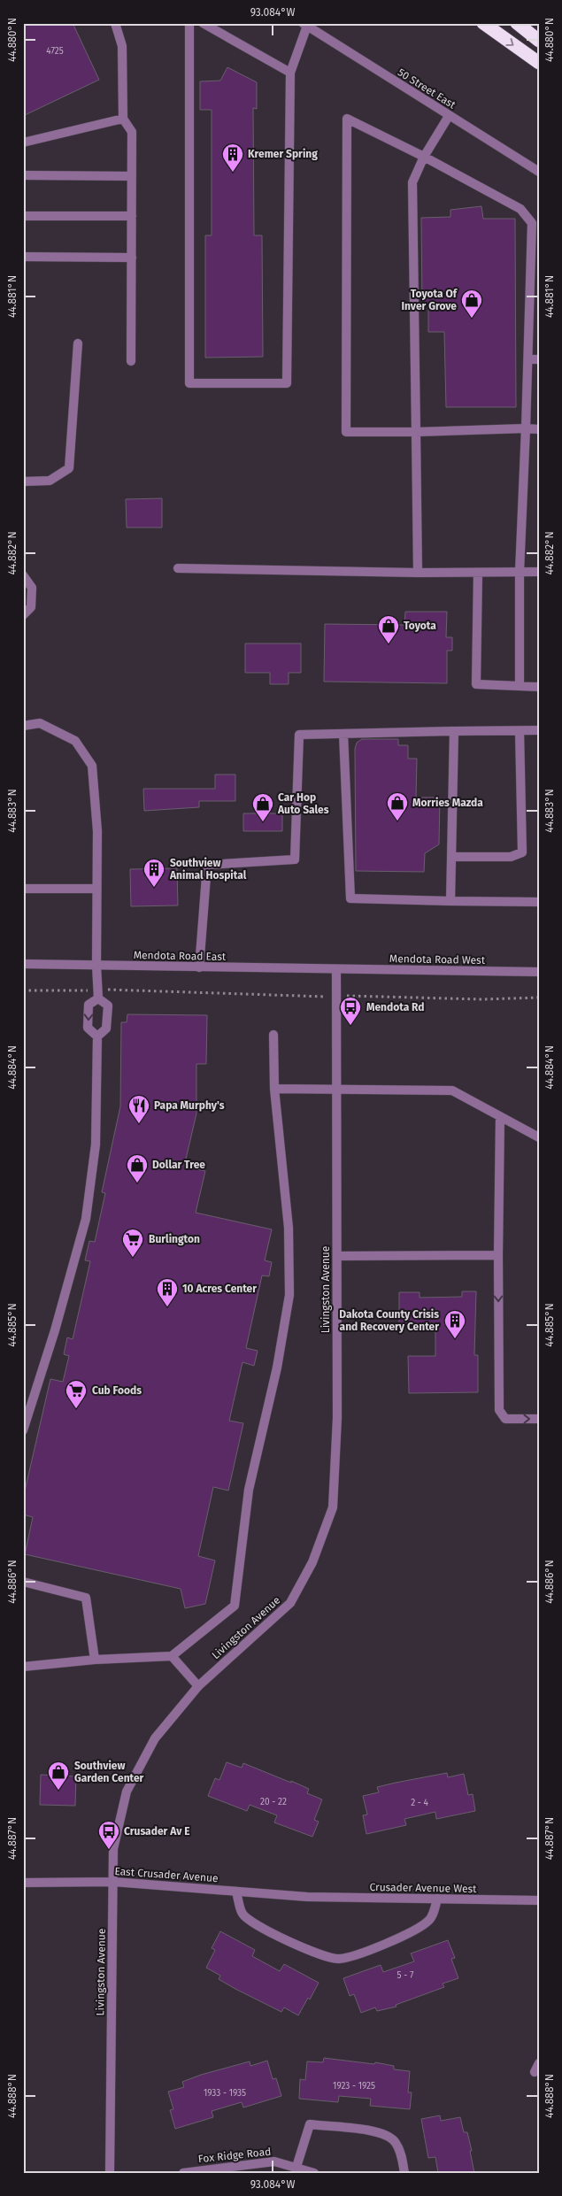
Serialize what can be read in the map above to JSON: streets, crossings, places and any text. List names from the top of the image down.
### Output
{
  "streets": {
    "street": [
      "50 Street East",
      "Mendota Road East",
      "Mendota Road West",
      "Livingston Avenue",
      "East Crusader Avenue",
      "Crusader Avenue West",
      "Fox Ridge Road"
    ]
  },
  "crossings": [
    ["Mendota Road East", "Mendota Road West"],
    ["Mendota Road East", "Livingston Avenue"],
    ["Mendota Road West", "Livingston Avenue"],
    ["Livingston Avenue", "East Crusader Avenue"],
    ["East Crusader Avenue", "Crusader Avenue West"]
  ],
  "places": {
    "building": [
      "Kremer Spring",
      "Southview Animal Hospital",
      "10 Acres Center",
      "Dakota County Crisis and Recovery Center"
    ],
    "shop": [
      "Toyota Of Inver Grove",
      "Toyota",
      "Morries Mazda",
      "Car Hop Auto Sales",
      "Dollar Tree",
      "Southview Garden Center"
    ],
    "bus stop": ["Mendota Rd", "Crusader Av E"],
    "restaurant": ["Papa Murphy's"],
    "supermarket": ["Burlington", "Cub Foods"]
  },
  "house_numbers": [
    "4725",
    "20 - 22",
    "2 - 4",
    "5 - 7",
    "1923 - 1925",
    "1933 - 1935"
  ],
  "coordinates": [
    "93.084°W",
    "44.880°N",
    "44.881°N",
    "44.882°N",
    "44.883°N",
    "44.884°N",
    "44.885°N",
    "44.886°N",
    "44.887°N",
    "44.888°N"
  ]
}
